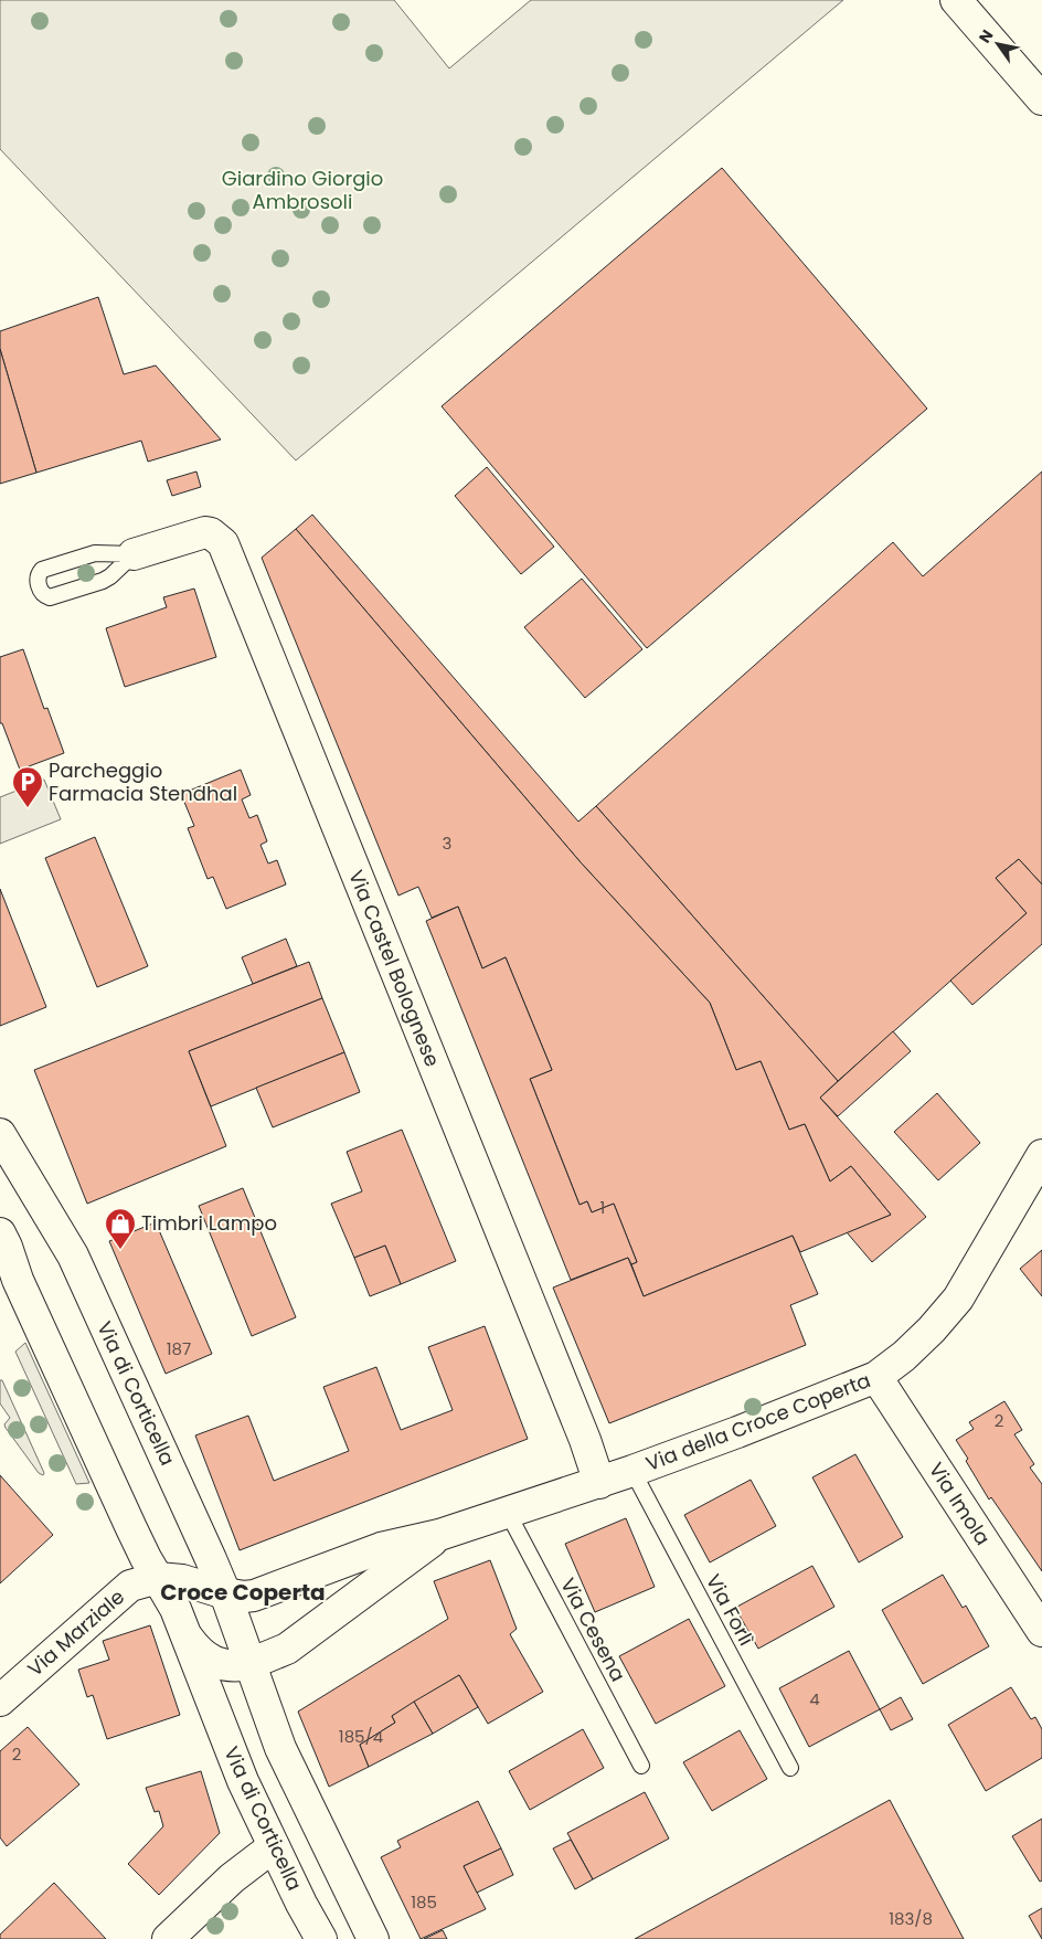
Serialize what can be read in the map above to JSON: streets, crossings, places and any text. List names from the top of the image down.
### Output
{
  "streets": {
    "street": [
      "Via Castel Bolognese",
      "Via di Corticella",
      "Via della Croce Coperta",
      "Via Imola",
      "Via Marziale"
    ],
    "lane": ["Via Forlì", "Via Cesena"]
  },
  "crossings": [
    ["Via Castel Bolognese", "Via della Croce Coperta"],
    ["Via di Corticella", "Via della Croce Coperta"],
    ["Via di Corticella", "Via Marziale"],
    ["Via della Croce Coperta", "Via Imola"],
    ["Via della Croce Coperta", "Via Forlì"],
    ["Via della Croce Coperta", "Via Cesena"],
    ["Via della Croce Coperta", "Via Marziale"]
  ],
  "districts": ["Croce Coperta"],
  "parks": ["Giardino Giorgio Ambrosoli"],
  "places": {
    "parking": ["Parcheggio Farmacia Stendhal"],
    "shop": ["Timbri Lampo"]
  },
  "house_numbers": [
    "3",
    "1",
    "187",
    "2",
    "4",
    "185/4",
    "2",
    "185",
    "183/8"
  ],
  "north": "top left"
}
